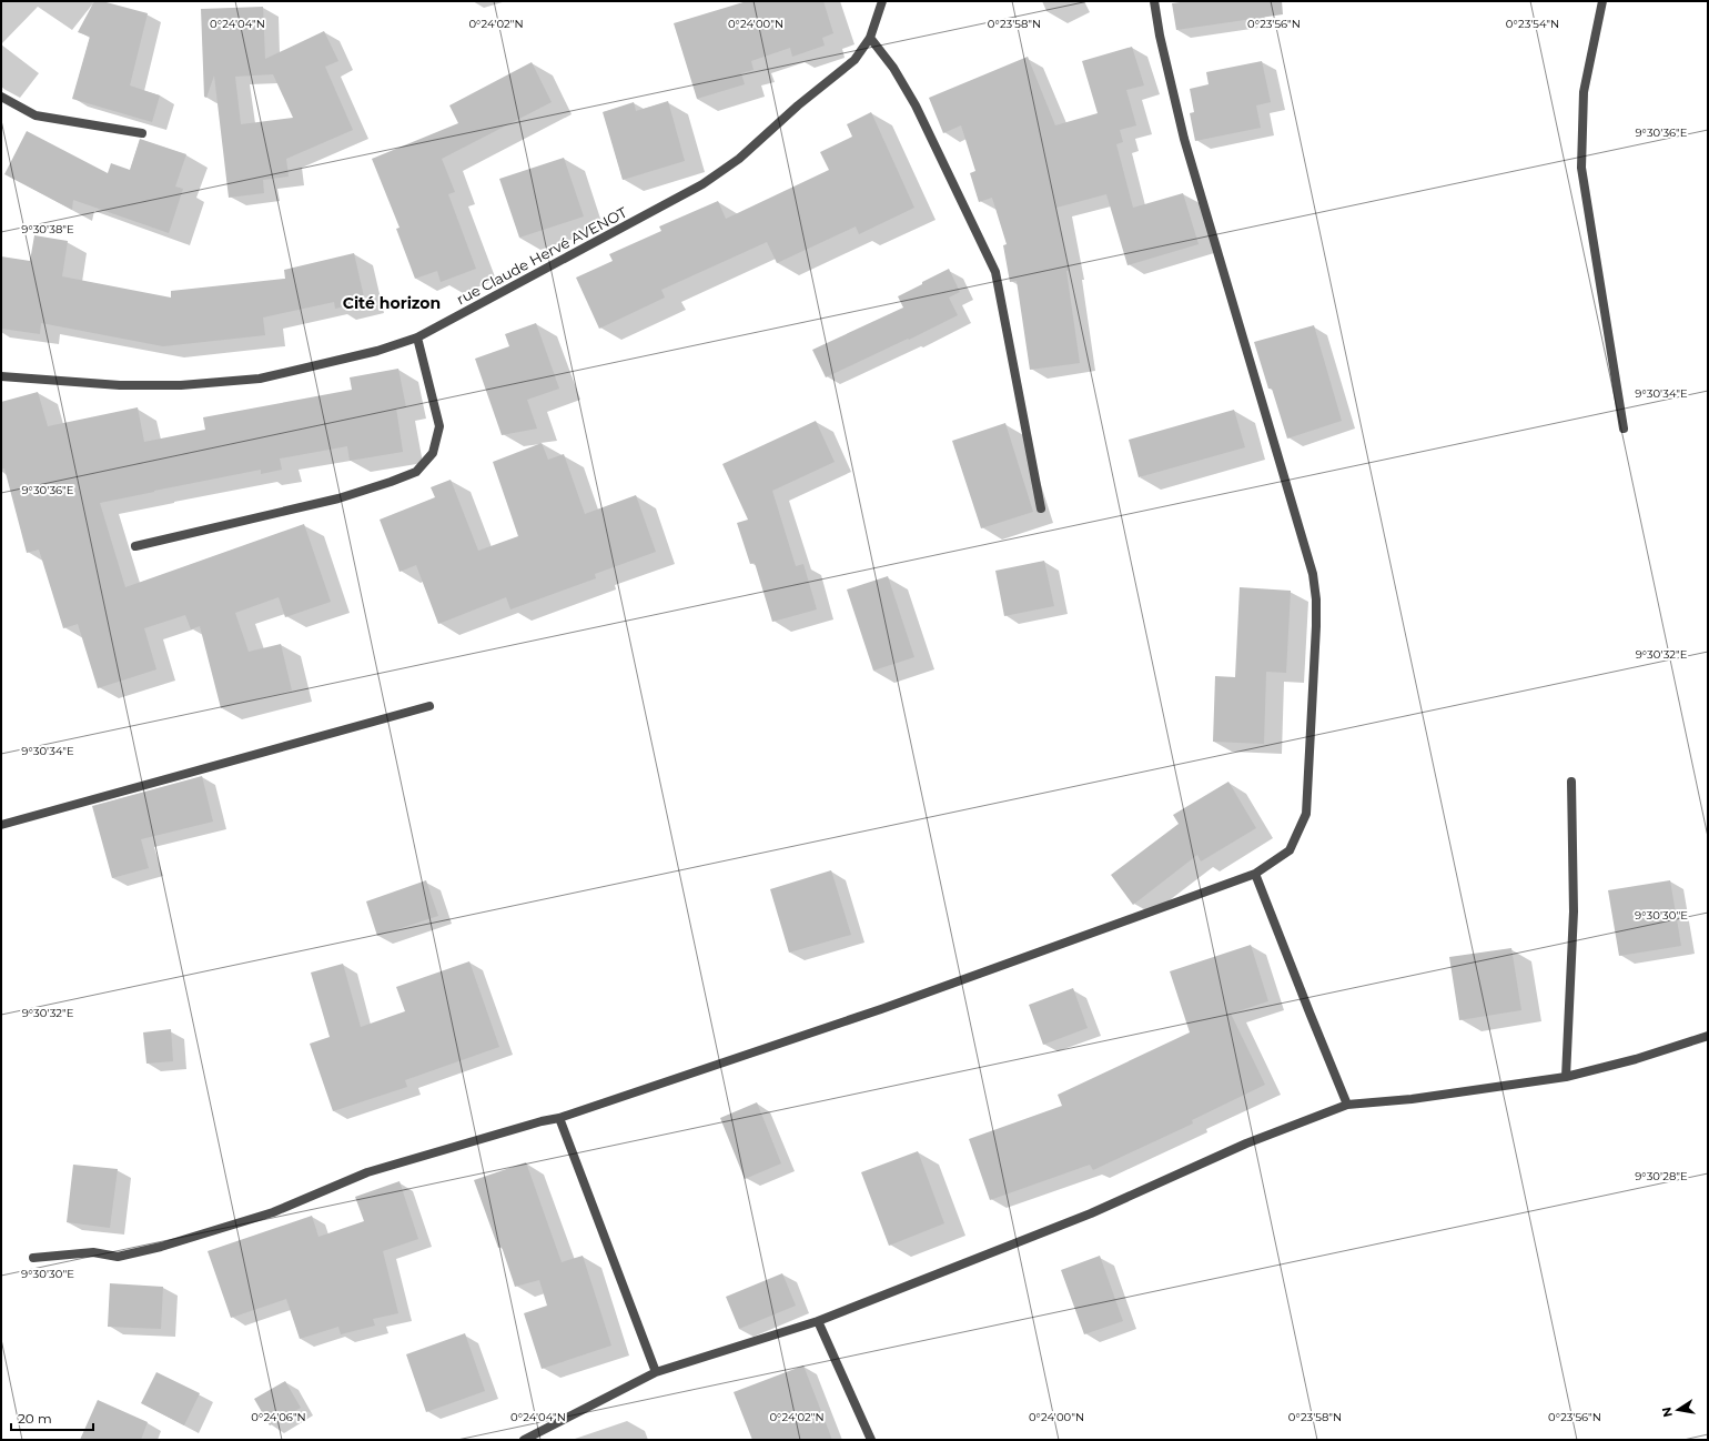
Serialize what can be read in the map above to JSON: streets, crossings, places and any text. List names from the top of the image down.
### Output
{
  "streets": {
    "street": ["rue Claude Hervé AVENOT"]
  },
  "districts": ["Cité horizon"],
  "scale_bar": "20 m",
  "north": "left",
  "coordinates": [
    "0°24'04\"N",
    "0°24'02\"N",
    "0°24'00\"N",
    "0°23'58\"N",
    "0°23'56\"N",
    "0°23'54\"N",
    "9°30'36\"E",
    "9°30'38\"E",
    "9°30'34\"E",
    "9°30'32\"E",
    "9°30'30\"E",
    "9°30'28\"E",
    "0°24'06\"N"
  ]
}
